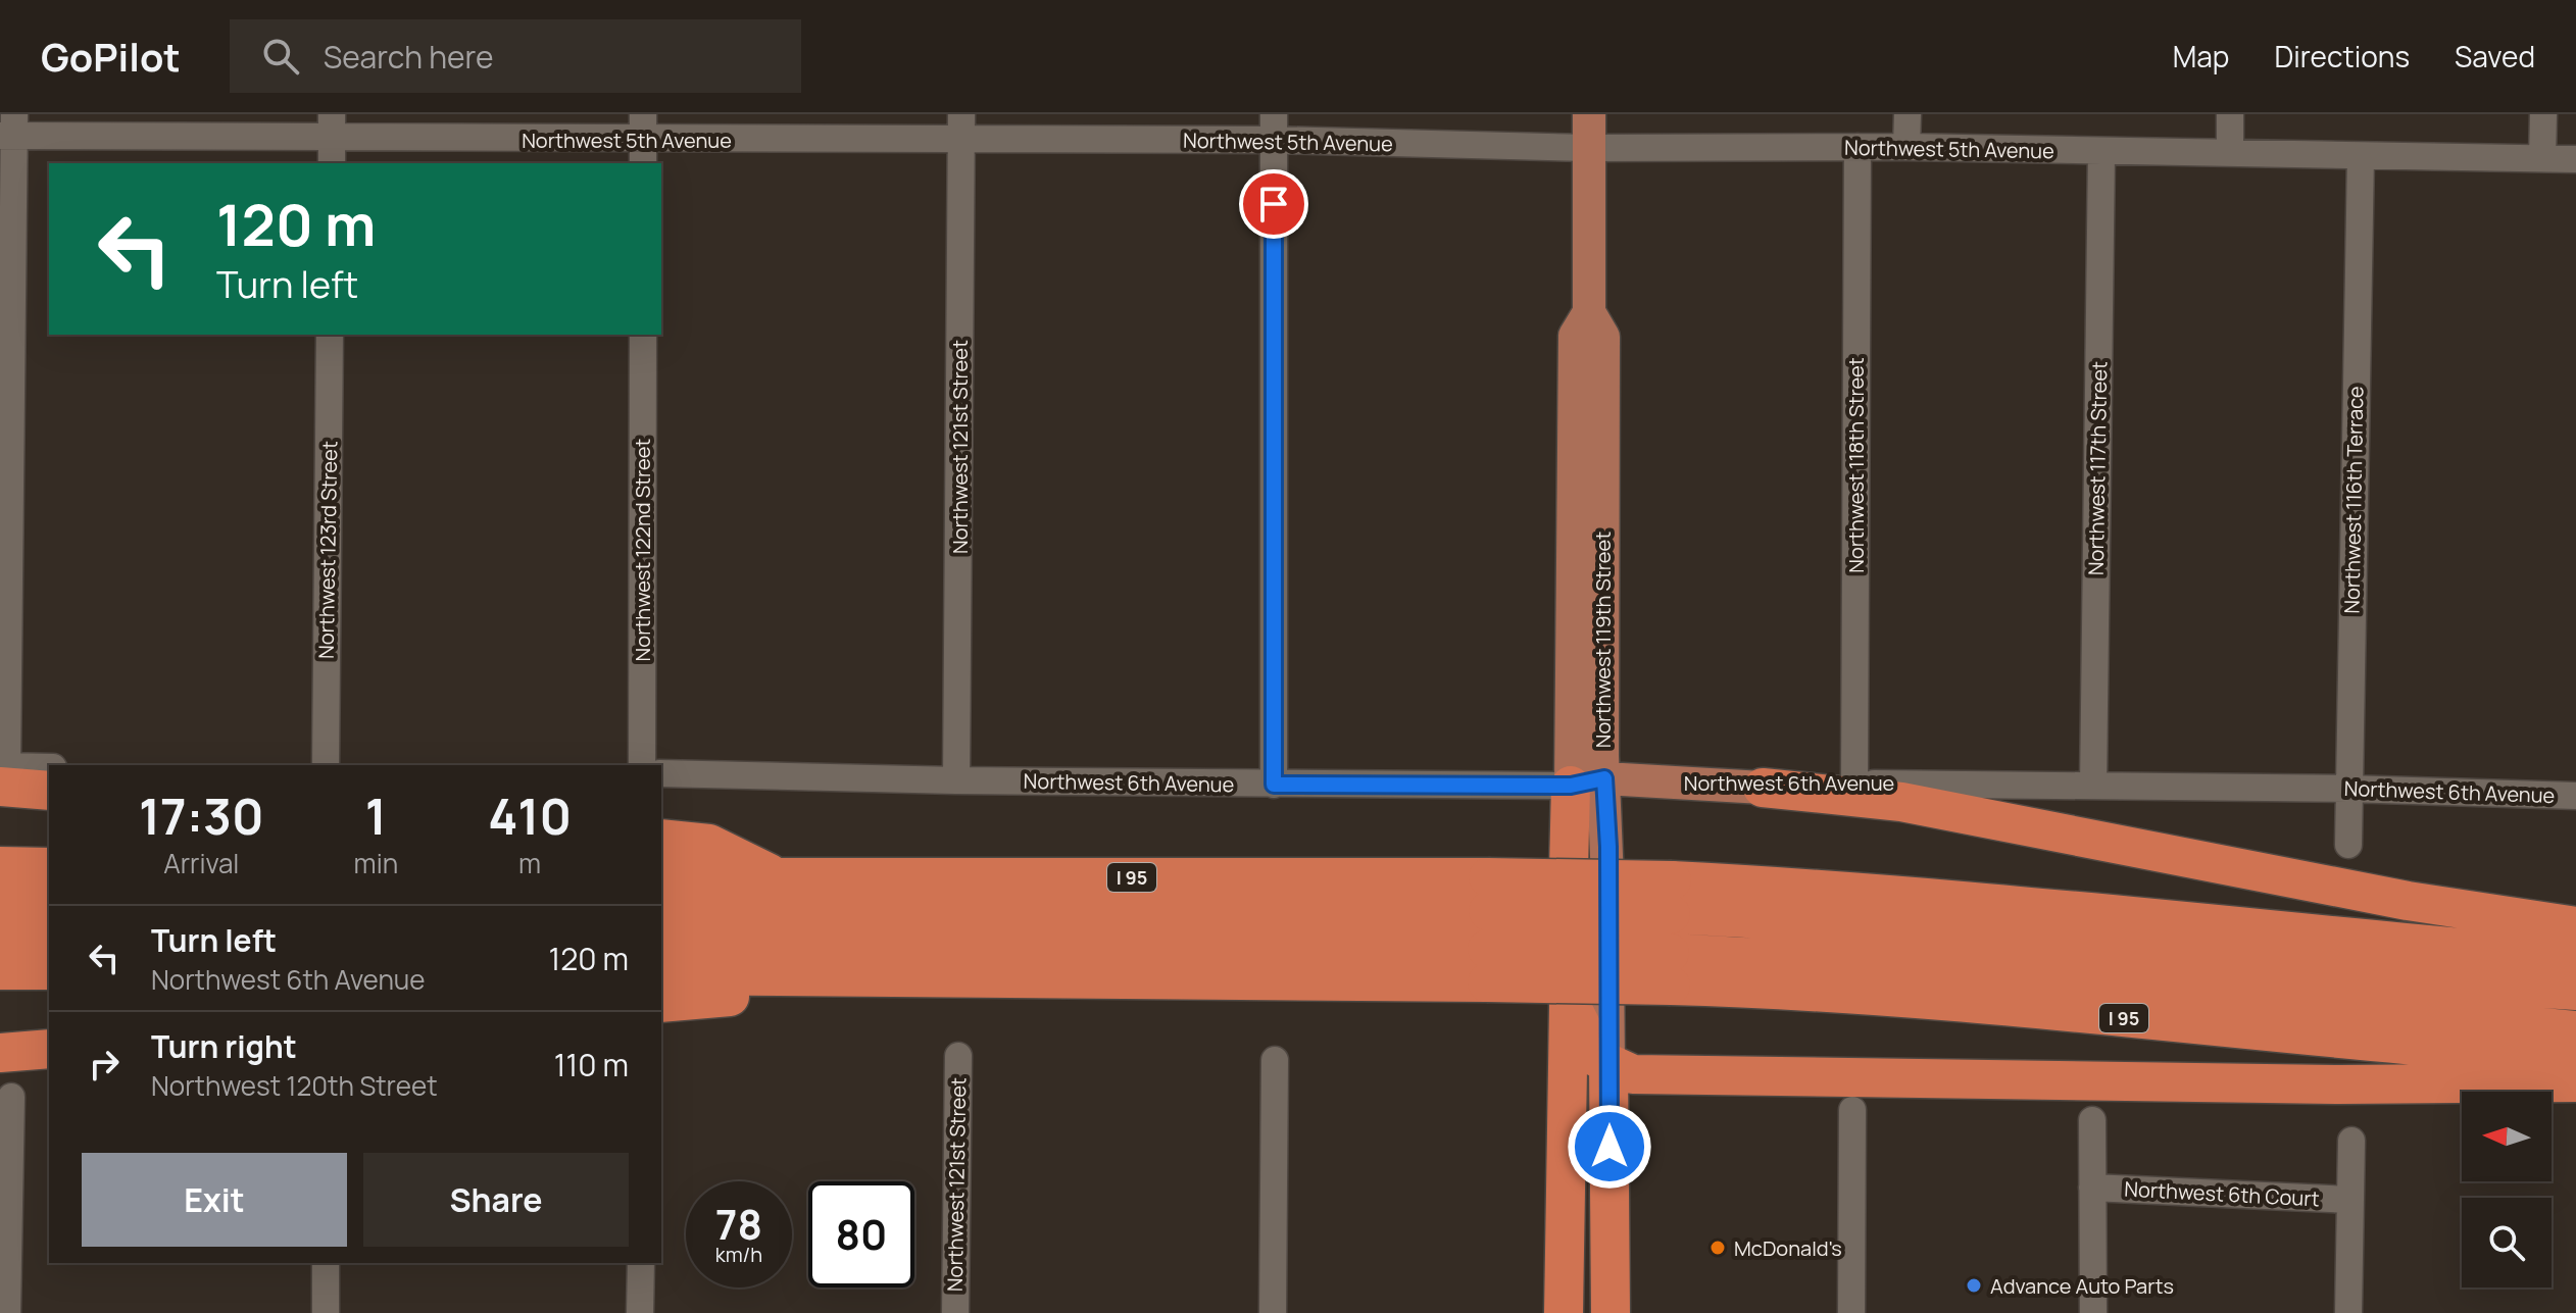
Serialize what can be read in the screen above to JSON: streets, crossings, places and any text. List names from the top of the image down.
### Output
{
  "streets": {
    "highway": ["Northwest 119th Street", "I 95"],
    "main road": ["Northwest 6th Avenue"],
    "street": [
      "Northwest 5th Avenue",
      "Northwest 121st Street",
      "Northwest 118th Street",
      "Northwest 117th Street",
      "Northwest 116th Terrace",
      "Northwest 123rd Street",
      "Northwest 122nd Street",
      "Northwest 6th Court"
    ]
  },
  "crossings": [
    ["Northwest 5th Avenue", "Northwest 121st Street"],
    ["Northwest 5th Avenue", "Northwest 118th Street"],
    ["Northwest 5th Avenue", "Northwest 117th Street"],
    ["Northwest 5th Avenue", "Northwest 116th Terrace"],
    ["Northwest 5th Avenue", "Northwest 119th Street"],
    ["Northwest 121st Street", "Northwest 6th Avenue"],
    ["Northwest 118th Street", "Northwest 6th Avenue"],
    ["Northwest 117th Street", "Northwest 6th Avenue"],
    ["Northwest 116th Terrace", "Northwest 6th Avenue"],
    ["Northwest 119th Street", "Northwest 6th Avenue"]
  ],
  "places": ["McDonald's", "Advance Auto Parts"],
  "north": "left",
  "page": {
    "header": "GoPilot",
    "search": "Search here",
    "nav": ["Map", "Directions", "Saved"],
    "turn": ["120 m", "Turn left"],
    "eta": [
      "17:30",
      "Arrival",
      "1",
      "min",
      "410",
      "m"
    ],
    "list": [
      {
        "name": "Turn left",
        "note": "Northwest 6th Avenue",
        "value": "120 m"
      },
      {
        "name": "Turn right",
        "note": "Northwest 120th Street",
        "value": "110 m"
      }
    ],
    "buttons": ["Exit", "Share"],
    "speed": "78 km/h",
    "limit": "80"
  }
}
